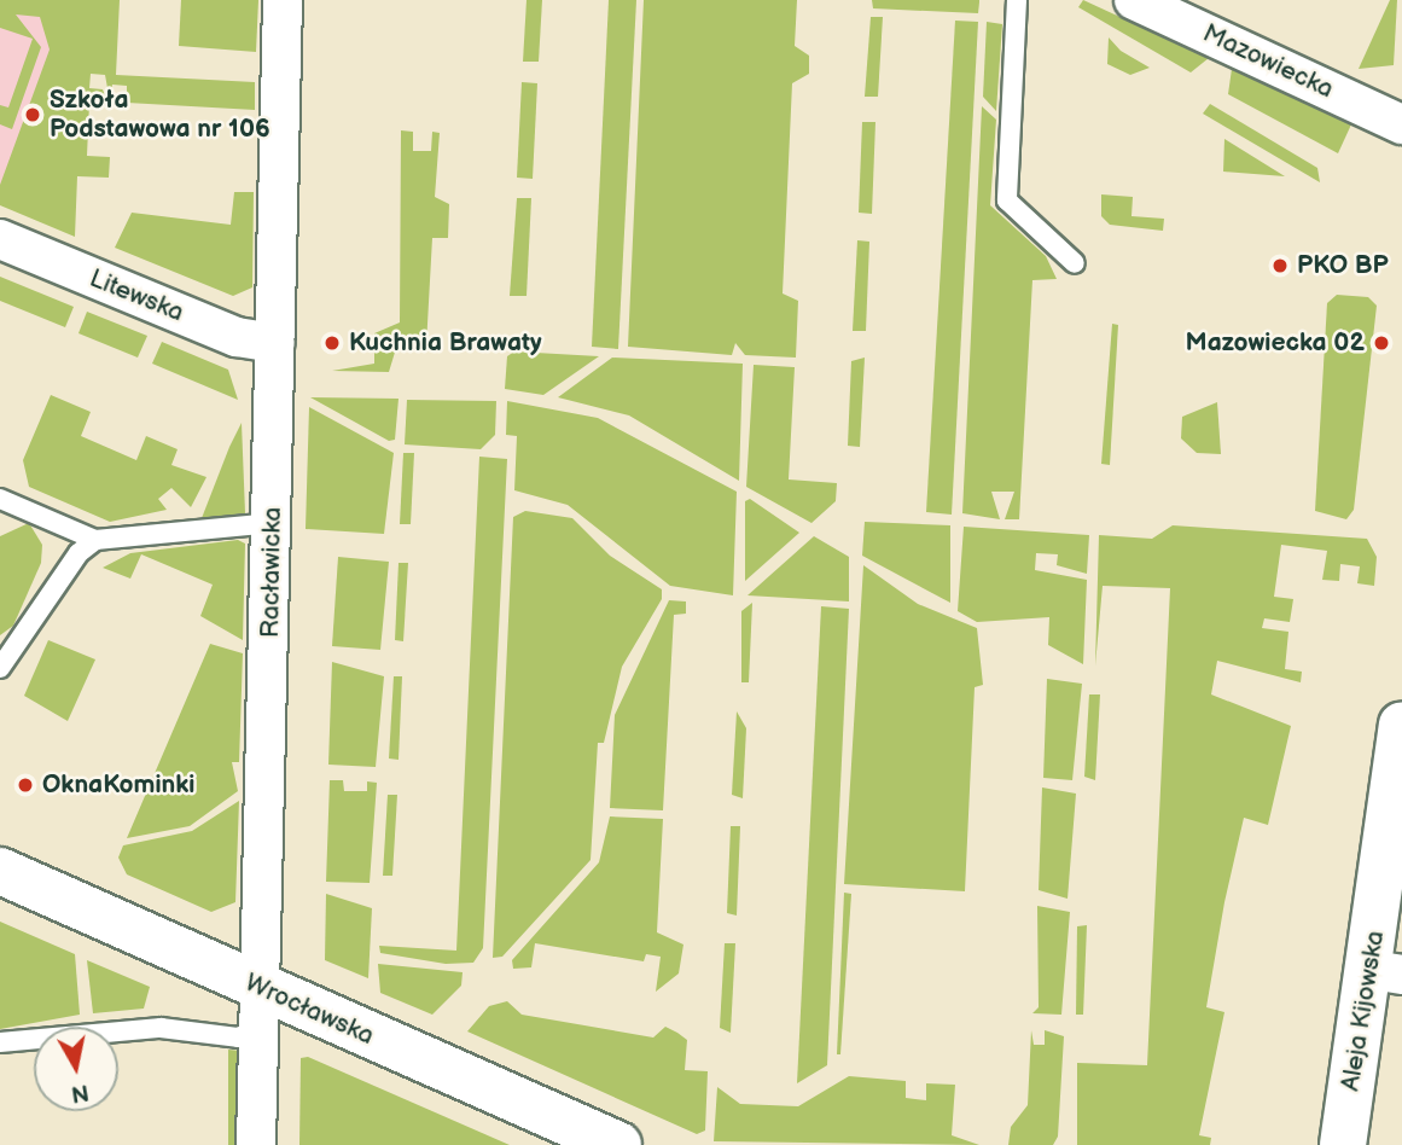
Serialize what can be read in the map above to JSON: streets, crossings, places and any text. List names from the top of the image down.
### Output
{
  "streets": {
    "street": [
      "Mazowiecka",
      "Litewska",
      "Racławicka",
      "Wrocławska",
      "Aleja Kijowska"
    ]
  },
  "crossings": [
    ["Litewska", "Racławicka"],
    ["Racławicka", "Wrocławska"]
  ],
  "places": [
    "Szkoła Podstawowa nr 106",
    "PKO BP",
    "Kuchnia Brawaty",
    "Mazowiecka 02",
    "OknaKominki"
  ],
  "north": "bottom"
}
